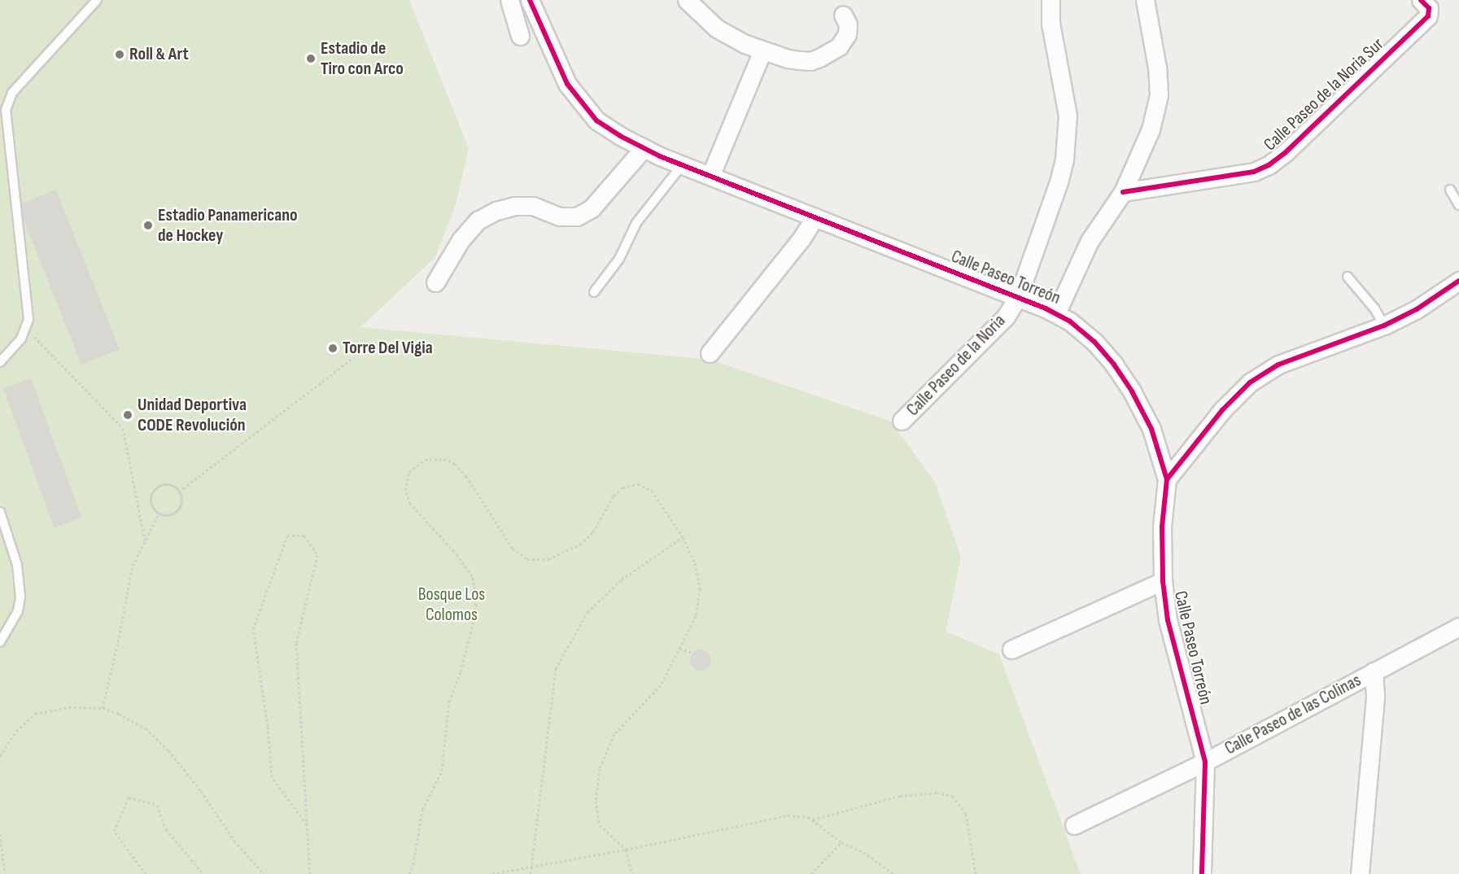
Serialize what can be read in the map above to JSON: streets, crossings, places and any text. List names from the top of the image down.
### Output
{
  "streets": {
    "street": [
      "Calle Paseo de la Noria Sur",
      "Calle Paseo Torreón",
      "Calle Paseo de la Noria",
      "Calle Paseo de las Colinas"
    ]
  },
  "crossings": [
    ["Calle Paseo Torreón", "Calle Paseo de la Noria"],
    ["Calle Paseo Torreón", "Calle Paseo de las Colinas"]
  ],
  "parks": ["Bosque Los Colomos"],
  "places": [
    "Roll & Art",
    "Estadio de Tiro con Arco",
    "Estadio Panamericano de Hockey",
    "Torre Del Vigia",
    "Unidad Deportiva CODE Revolución"
  ]
}
